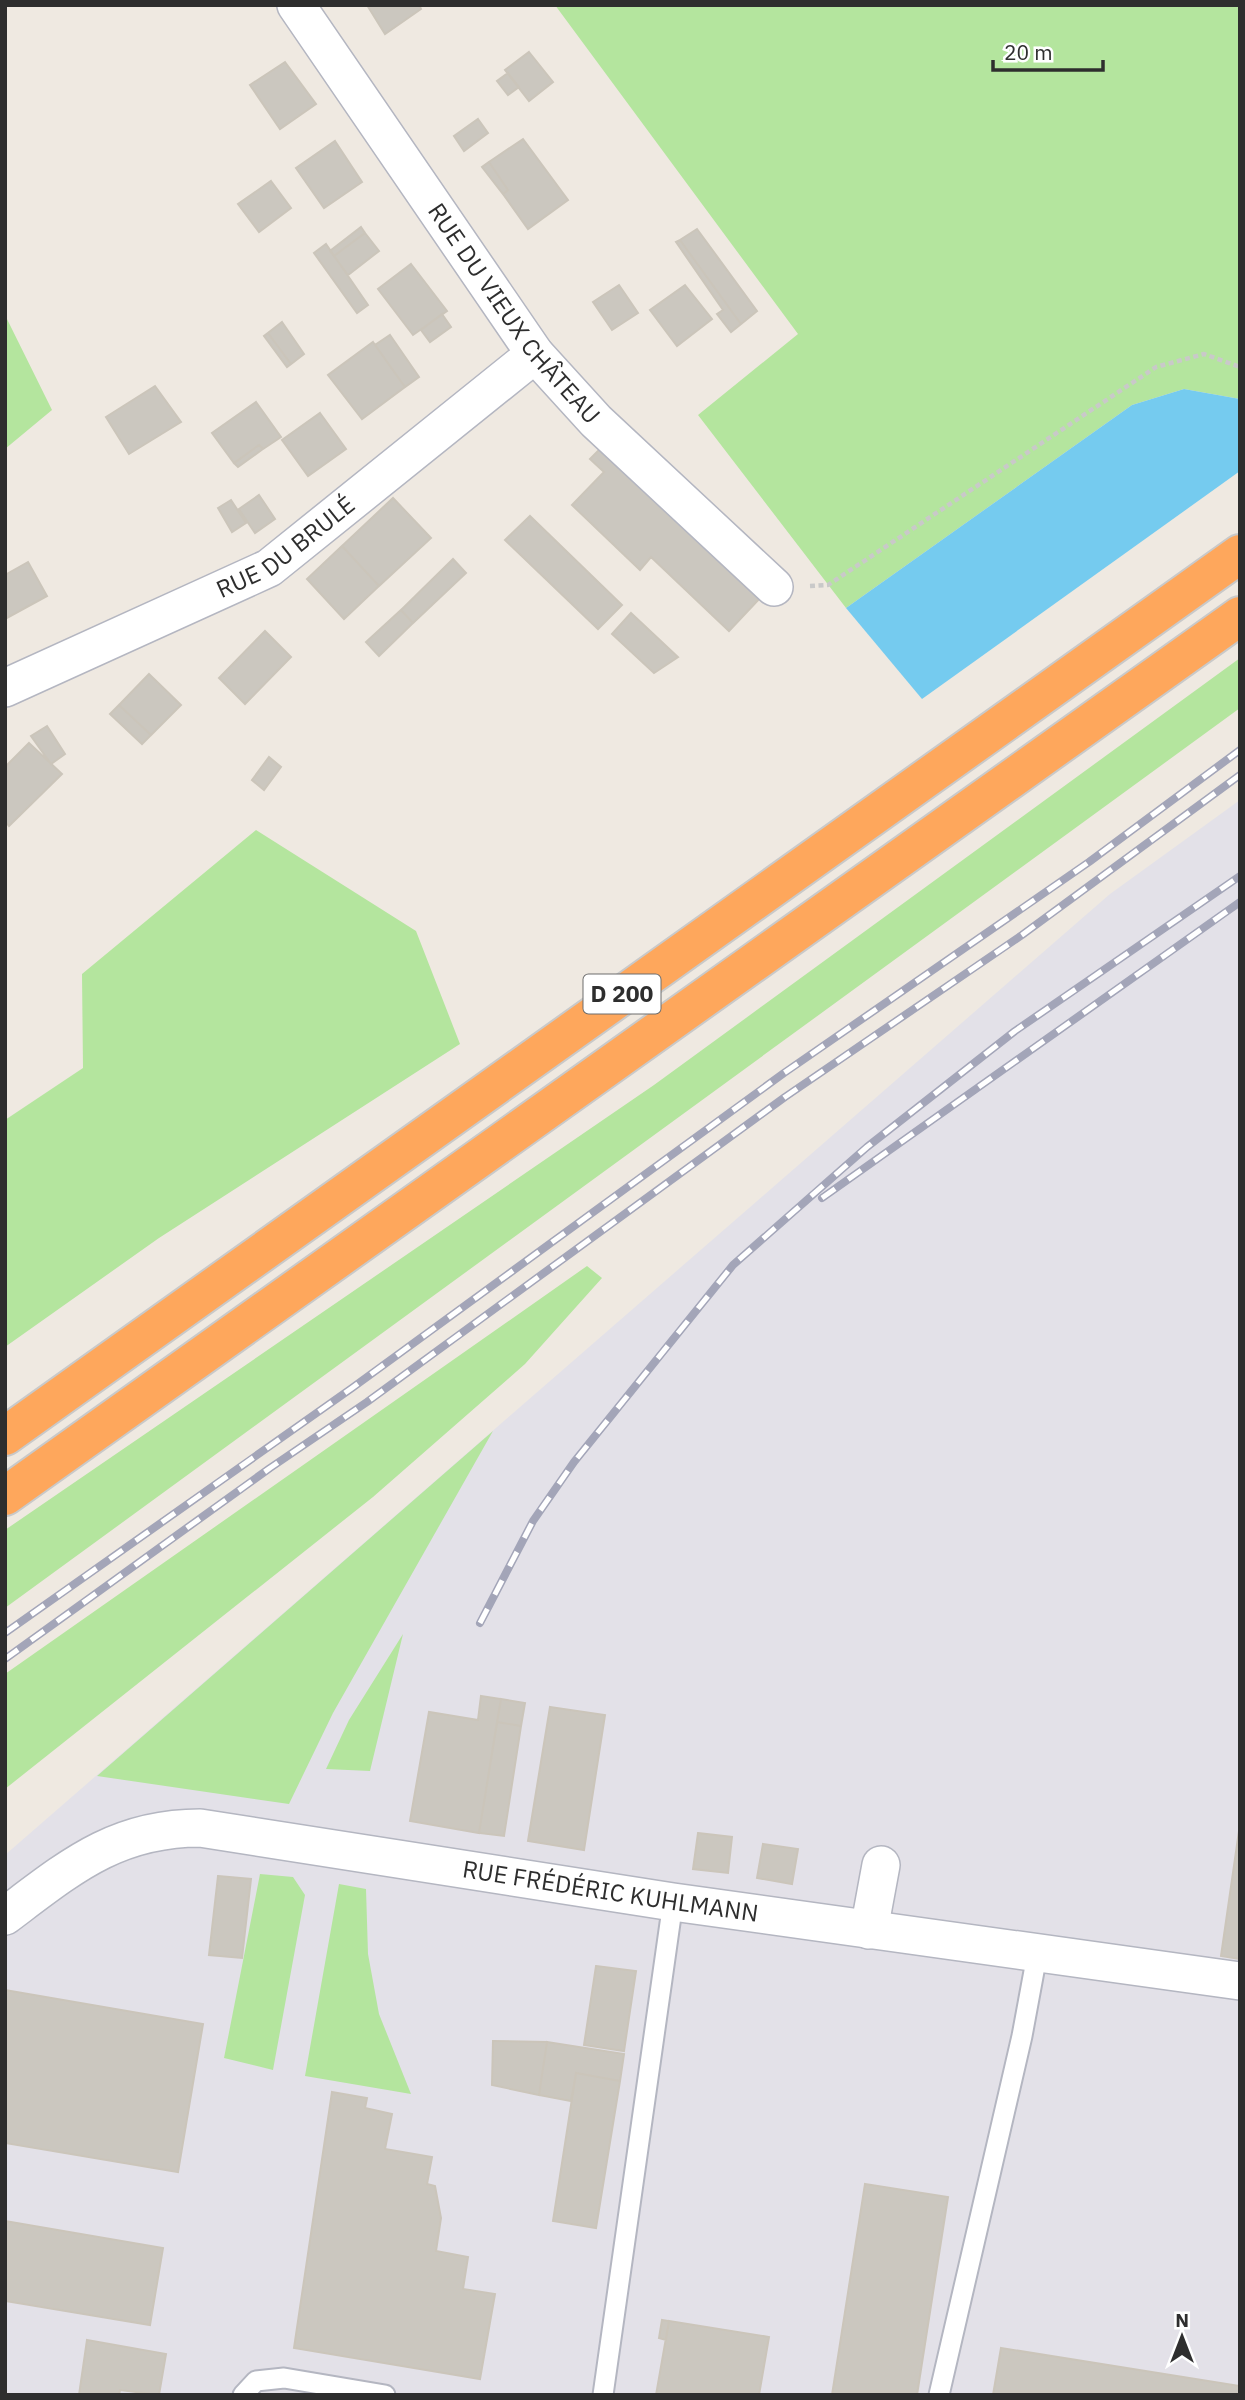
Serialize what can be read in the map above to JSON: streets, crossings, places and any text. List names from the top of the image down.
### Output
{
  "streets": {
    "highway": ["D 200"],
    "street": ["RUE DU VIEUX CHÂTEAU", "RUE DU BRULÉ", "RUE FRÉDÉRIC KUHLMANN"]
  },
  "crossings": [
    ["RUE DU VIEUX CHÂTEAU", "RUE DU BRULÉ"]
  ],
  "scale_bar": "20 m",
  "north": "top"
}
